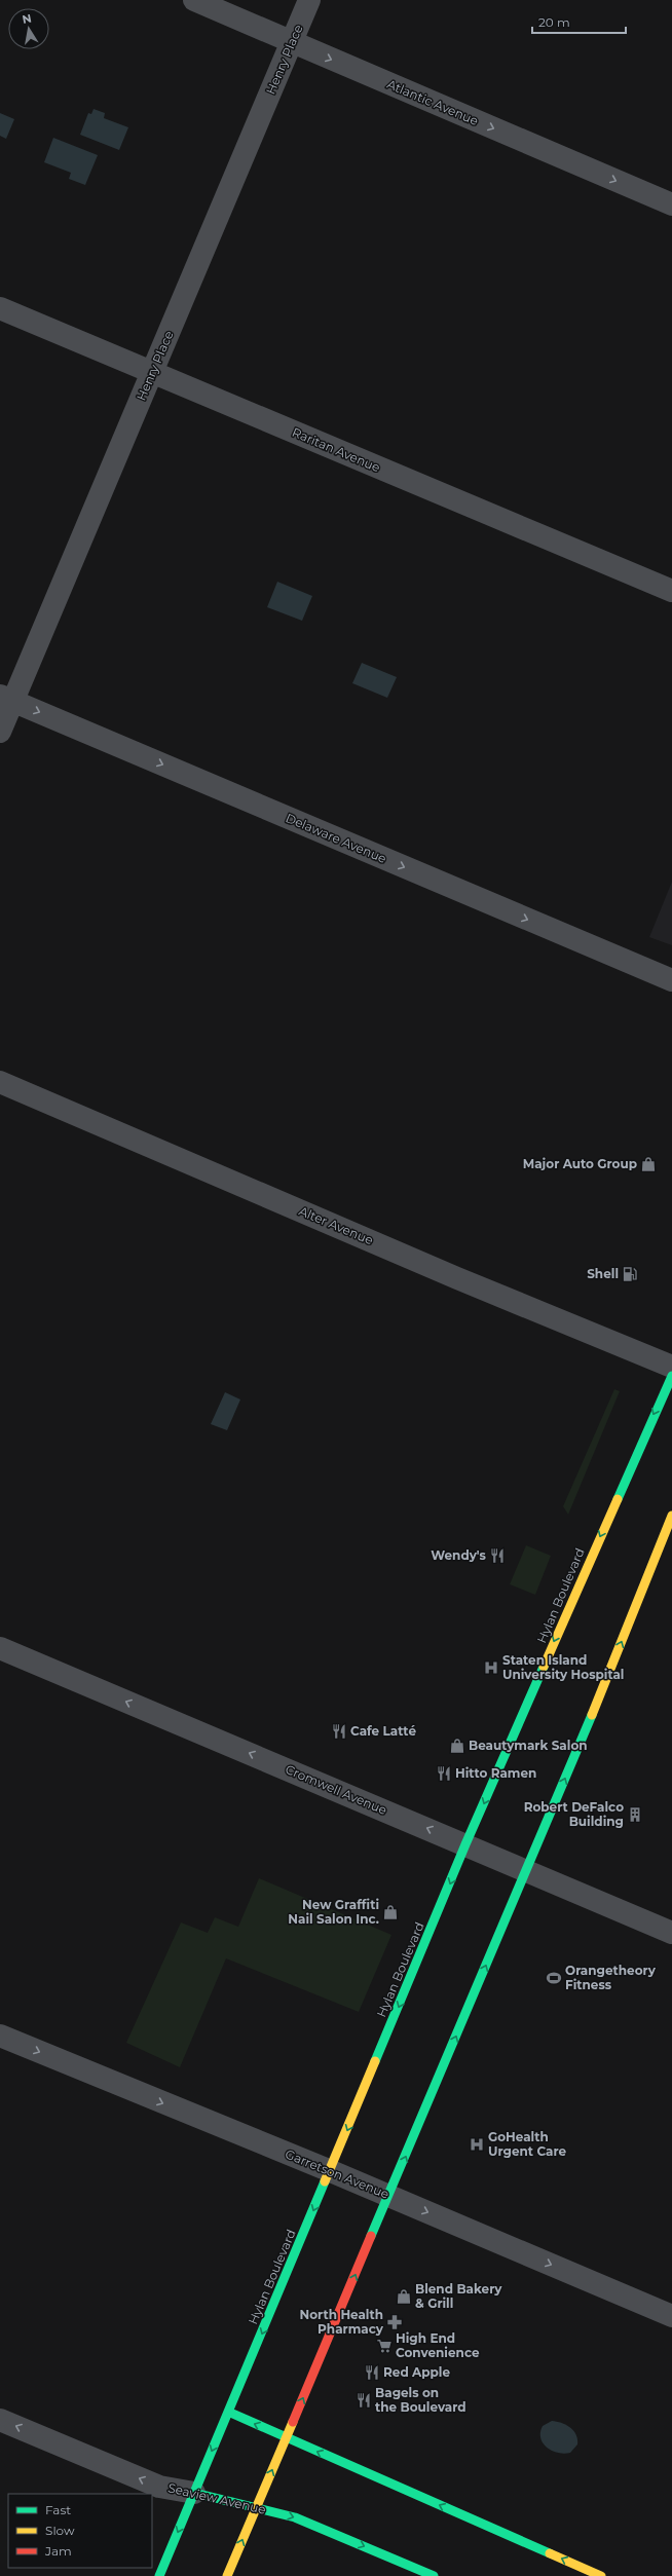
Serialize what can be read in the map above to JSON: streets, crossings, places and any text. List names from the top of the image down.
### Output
{
  "streets": {
    "main road": ["Hylan Boulevard", "Seaview Avenue"],
    "street": [
      "Henry Place",
      "Atlantic Avenue",
      "Raritan Avenue",
      "Delaware Avenue",
      "Alter Avenue",
      "Cromwell Avenue",
      "Garretson Avenue"
    ]
  },
  "crossings": [
    ["Henry Place", "Atlantic Avenue"],
    ["Henry Place", "Raritan Avenue"],
    ["Henry Place", "Delaware Avenue"],
    ["Hylan Boulevard", "Cromwell Avenue"],
    ["Hylan Boulevard", "Garretson Avenue"],
    ["Hylan Boulevard", "Seaview Avenue"]
  ],
  "one_way": [
    "Atlantic Avenue",
    "Delaware Avenue",
    "Cromwell Avenue",
    "Garretson Avenue"
  ],
  "places": {
    "shop": [
      "Major Auto Group",
      "Beautymark Salon",
      "New Graffiti Nail Salon Inc.",
      "Blend Bakery & Grill"
    ],
    "fuel station": ["Shell"],
    "restaurant": [
      "Wendy's",
      "Cafe Latté",
      "Hitto Ramen",
      "Red Apple",
      "Bagels on the Boulevard"
    ],
    "hospital": ["Staten Island University Hospital", "GoHealth Urgent Care"],
    "building": ["Robert DeFalco Building"],
    "sports": ["Orangetheory Fitness"],
    "pharmacy": ["North Health Pharmacy"],
    "supermarket": ["High End Convenience"]
  },
  "legend": ["Fast", "Slow", "Jam"],
  "scale_bar": "20 m",
  "north": "top"
}
